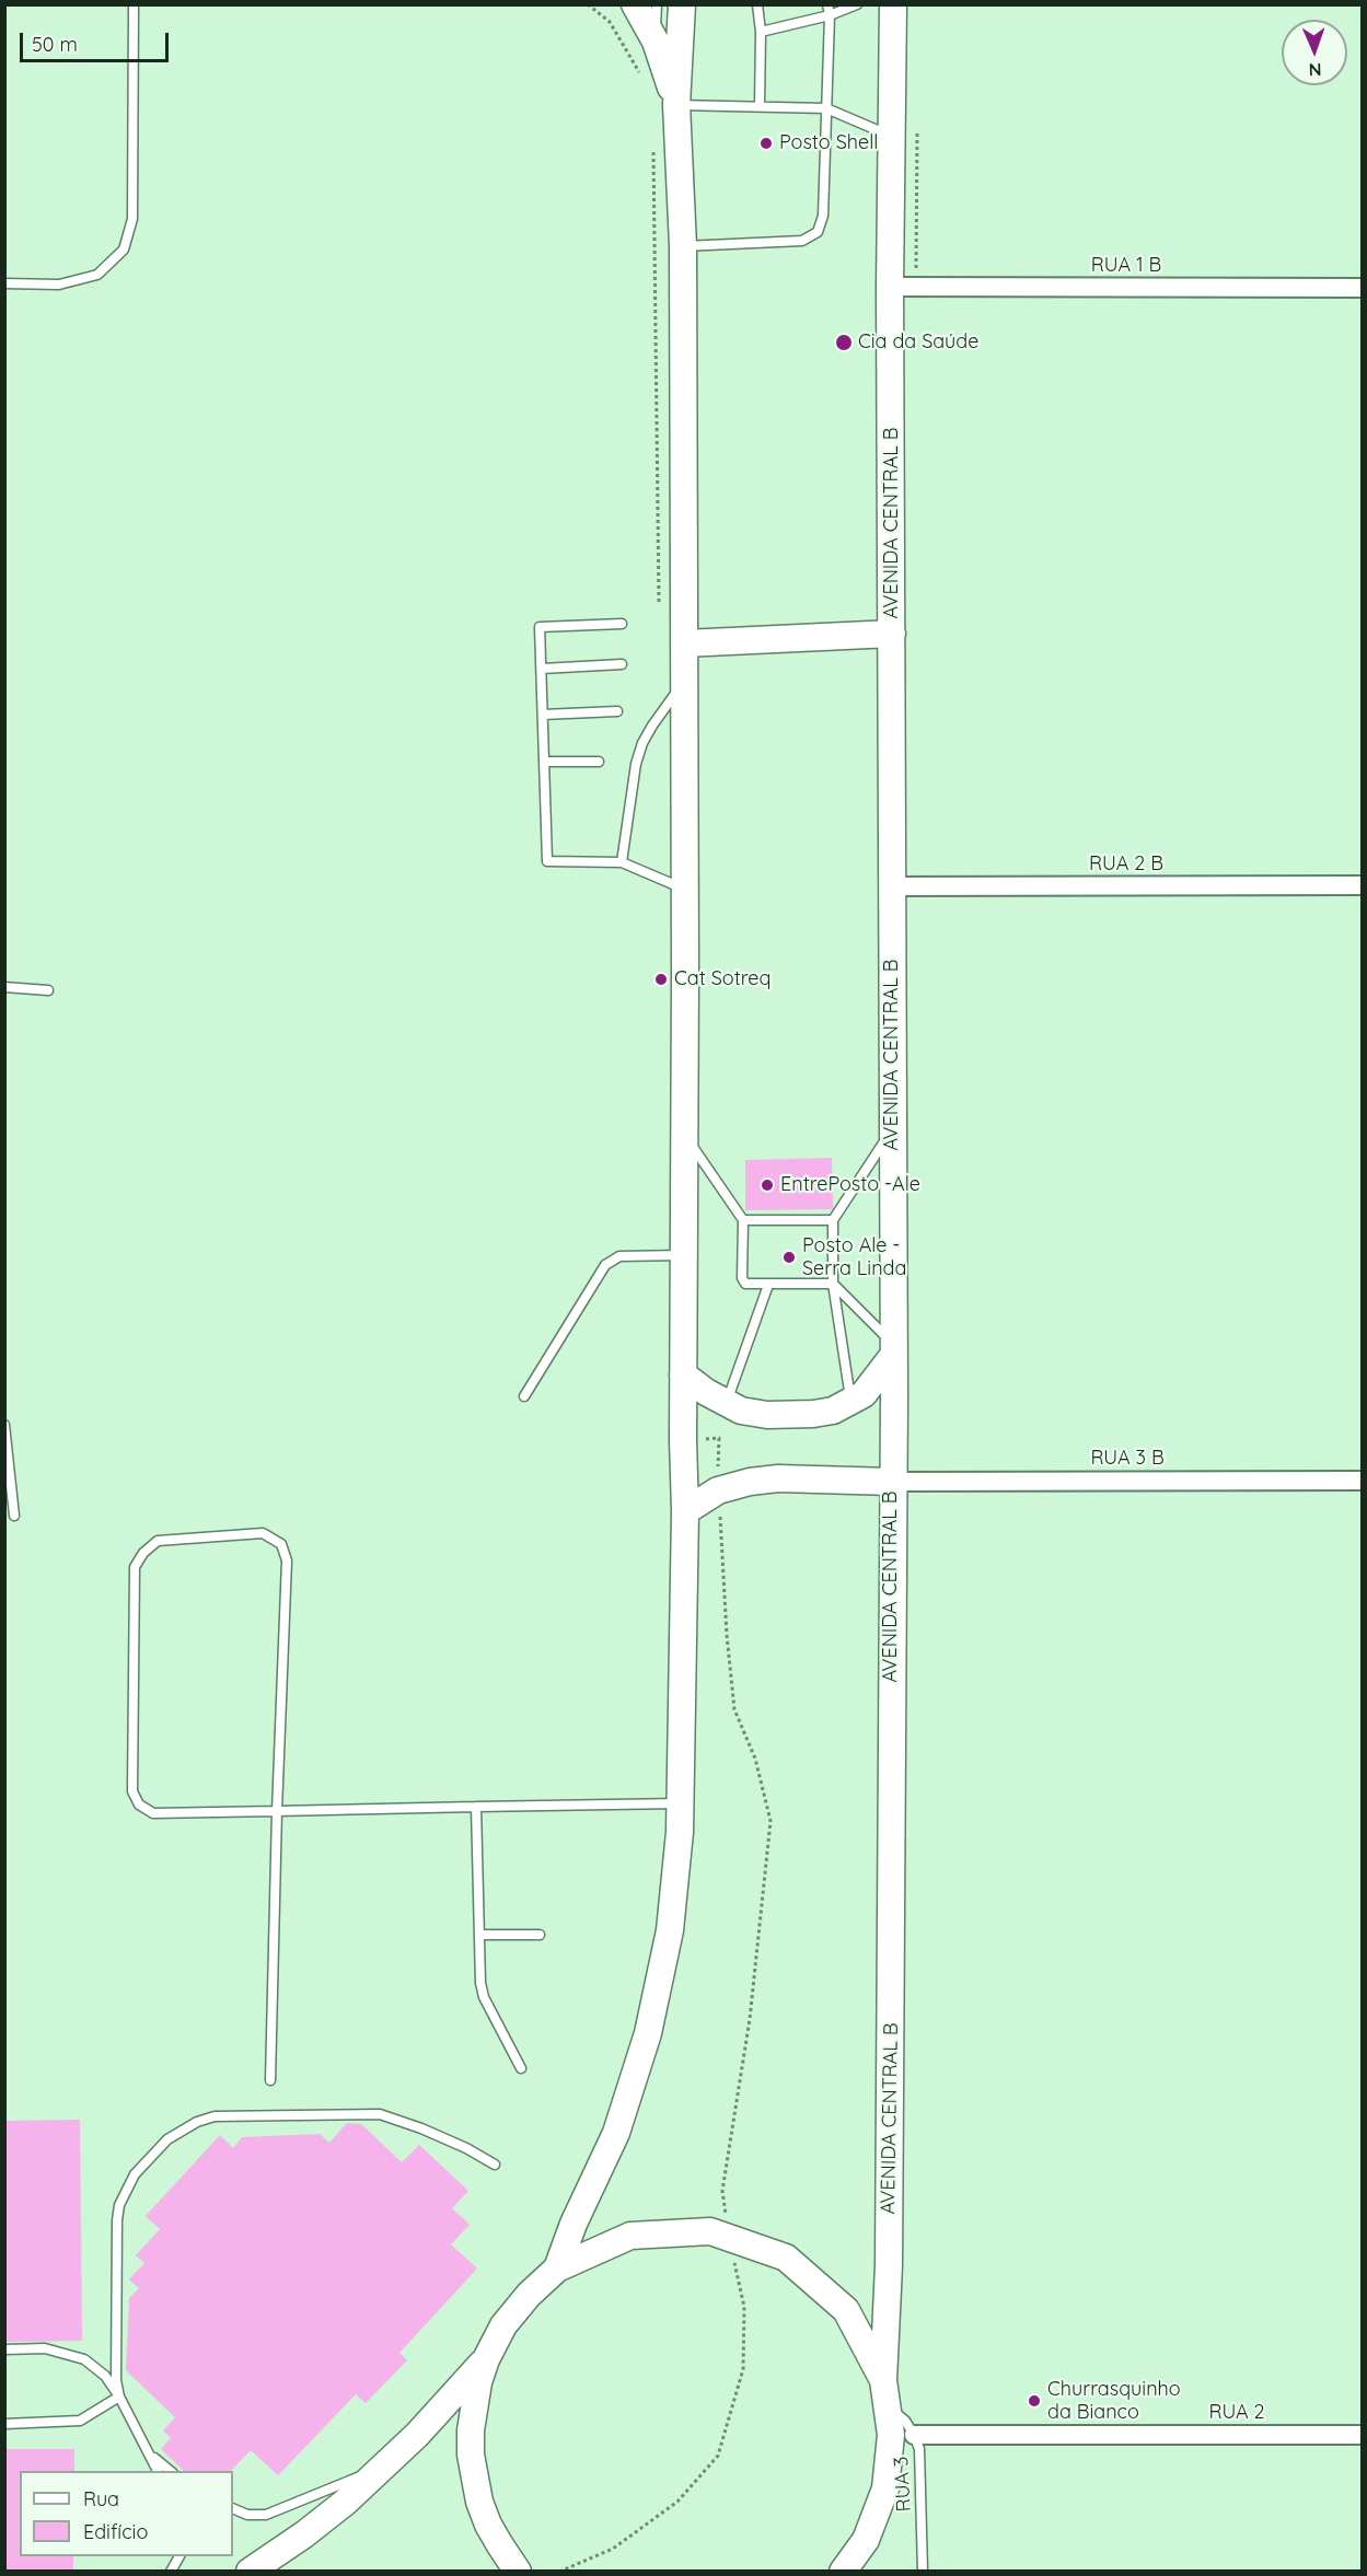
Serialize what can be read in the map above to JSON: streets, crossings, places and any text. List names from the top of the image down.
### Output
{
  "streets": {
    "main road": ["AVENIDA CENTRAL B"],
    "street": [
      "RUA 1 B",
      "RUA 2 B",
      "RUA 3 B",
      "RUA 2"
    ],
    "lane": ["RUA 3"]
  },
  "crossings": [
    ["RUA 1 B", "AVENIDA CENTRAL B"],
    ["AVENIDA CENTRAL B", "RUA 2 B"],
    ["AVENIDA CENTRAL B", "RUA 3 B"],
    ["AVENIDA CENTRAL B", "RUA 3"],
    ["RUA 2", "RUA 3"]
  ],
  "places": [
    "Posto Shell",
    "Cia da Saúde",
    "Cat Sotreq",
    "EntrePosto -Ale",
    "Posto Ale - Serra Linda",
    "Churrasquinho da Bianco"
  ],
  "legend": ["Rua", "Edifício"],
  "scale_bar": "50 m",
  "north": "bottom"
}
